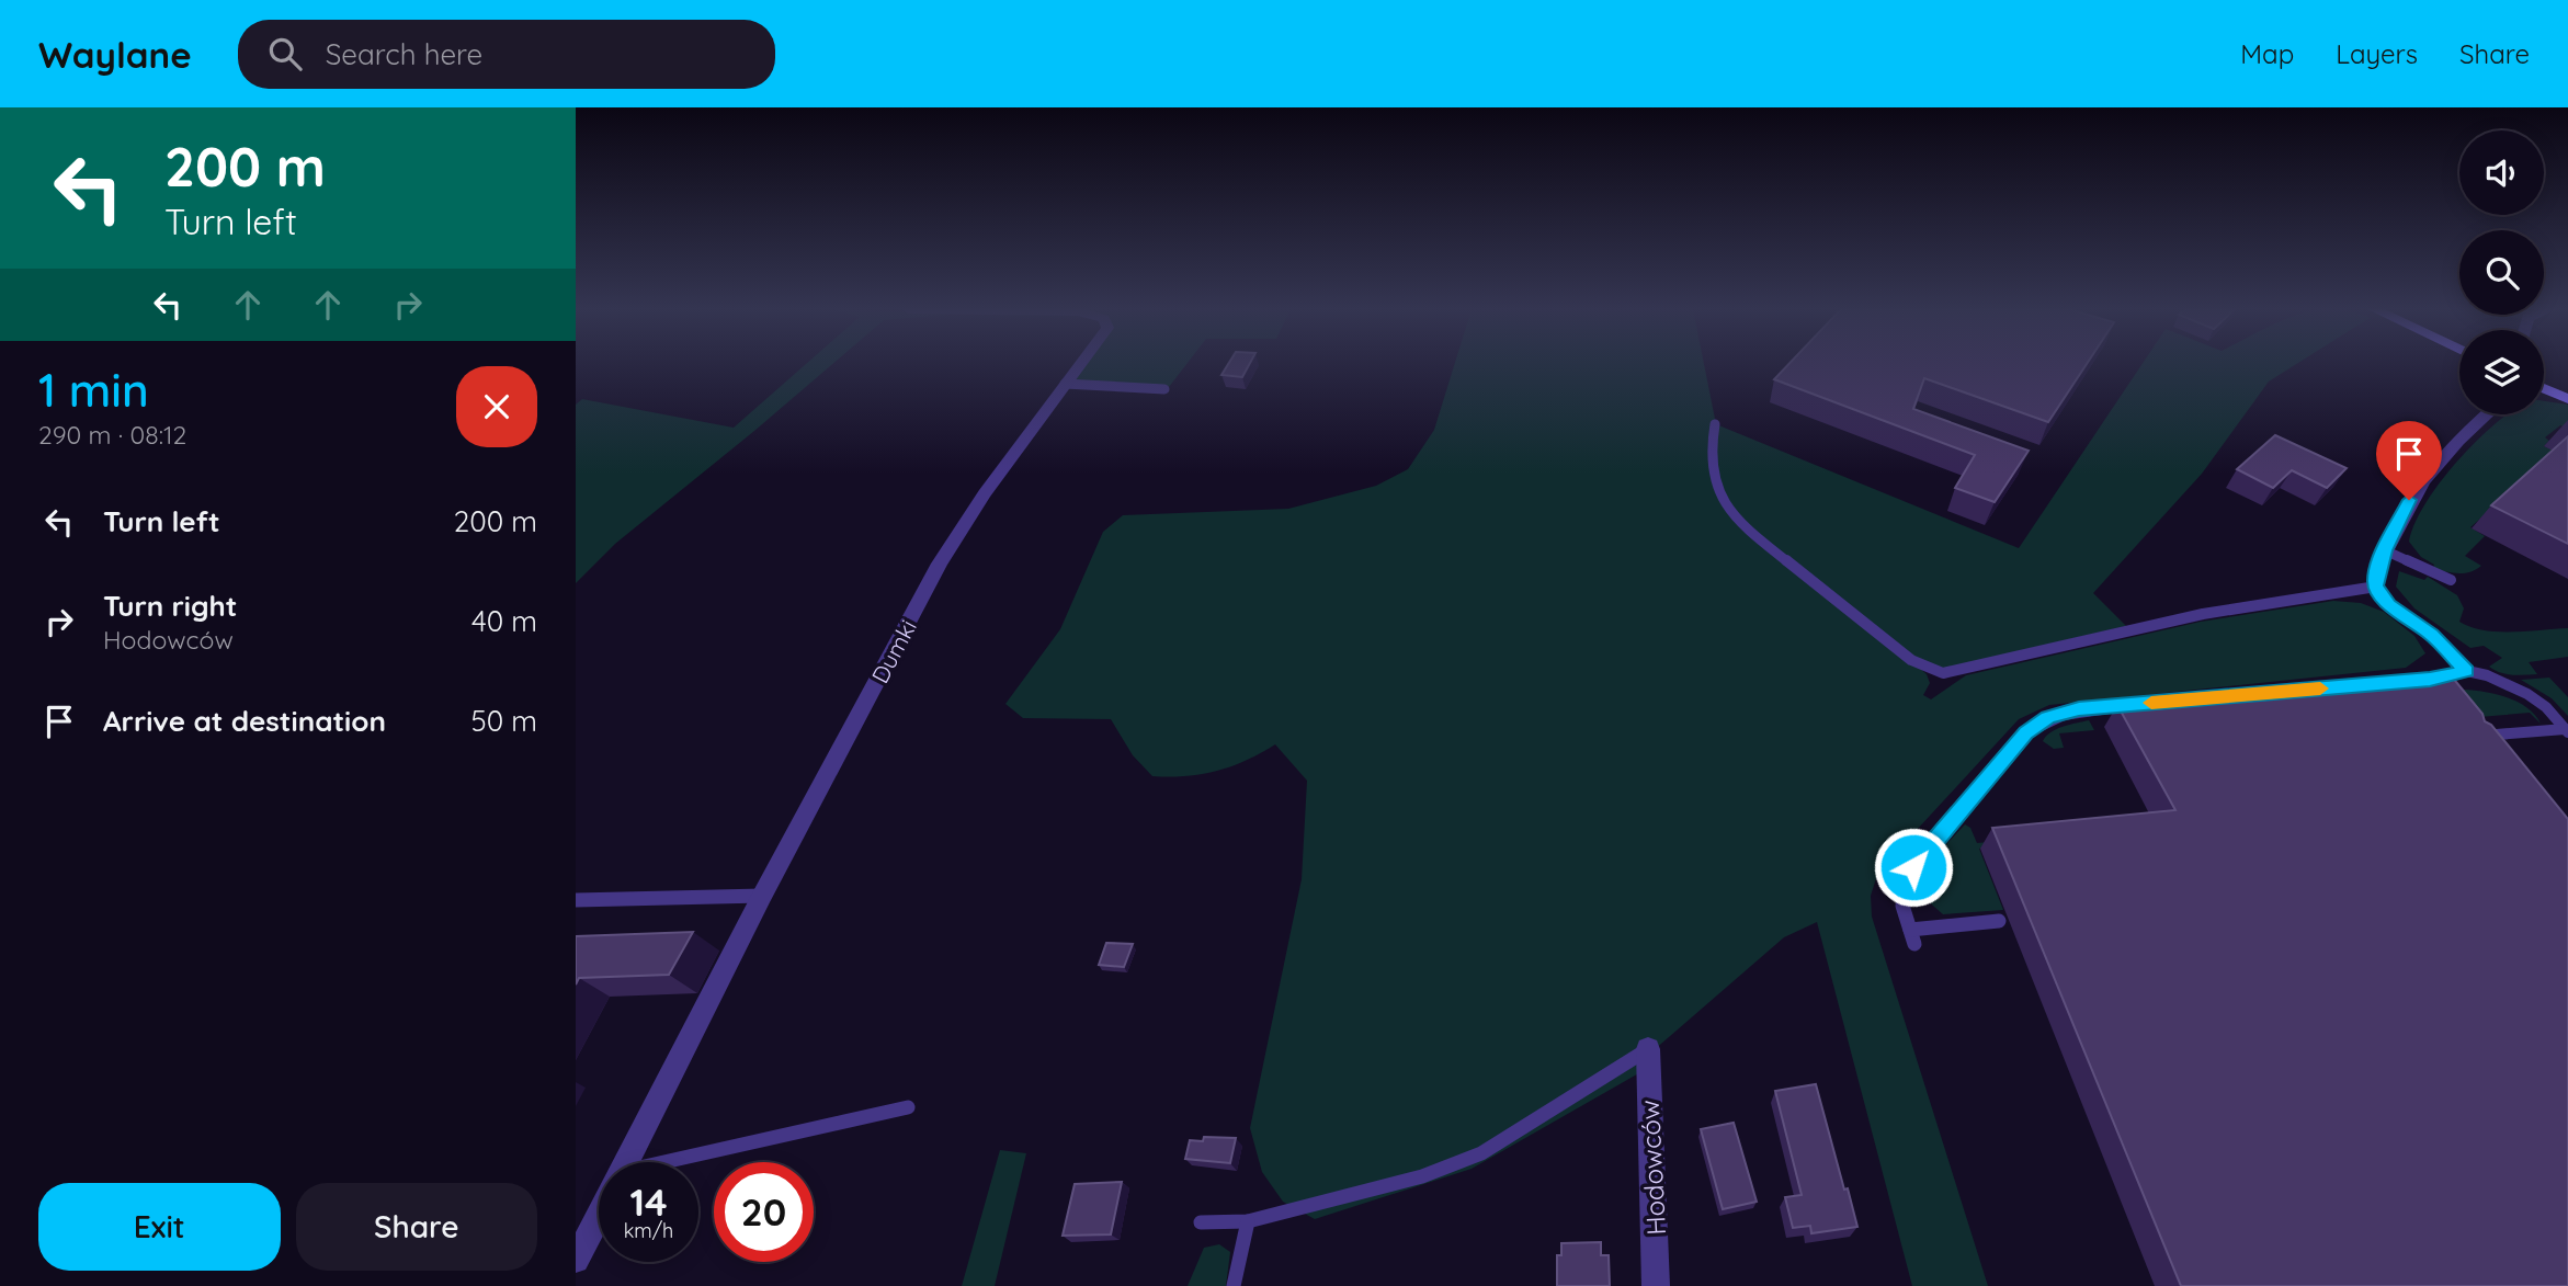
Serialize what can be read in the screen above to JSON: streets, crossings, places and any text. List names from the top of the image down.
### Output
{
  "streets": {
    "street": ["Dumki", "Hodowców"]
  },
  "page": {
    "header": "Waylane",
    "search": "Search here",
    "nav": ["Map", "Layers", "Share"],
    "turn": ["200 m", "Turn left"],
    "heading": ["1 min", "290 m · 08:12"],
    "list": [
      {
        "name": "Turn left",
        "value": "200 m"
      },
      {
        "name": "Turn right",
        "note": "Hodowców",
        "value": "40 m"
      },
      {
        "name": "Arrive at destination",
        "value": "50 m"
      }
    ],
    "speed": "14 km/h",
    "limit": "20",
    "buttons": ["Exit", "Share"]
  }
}
